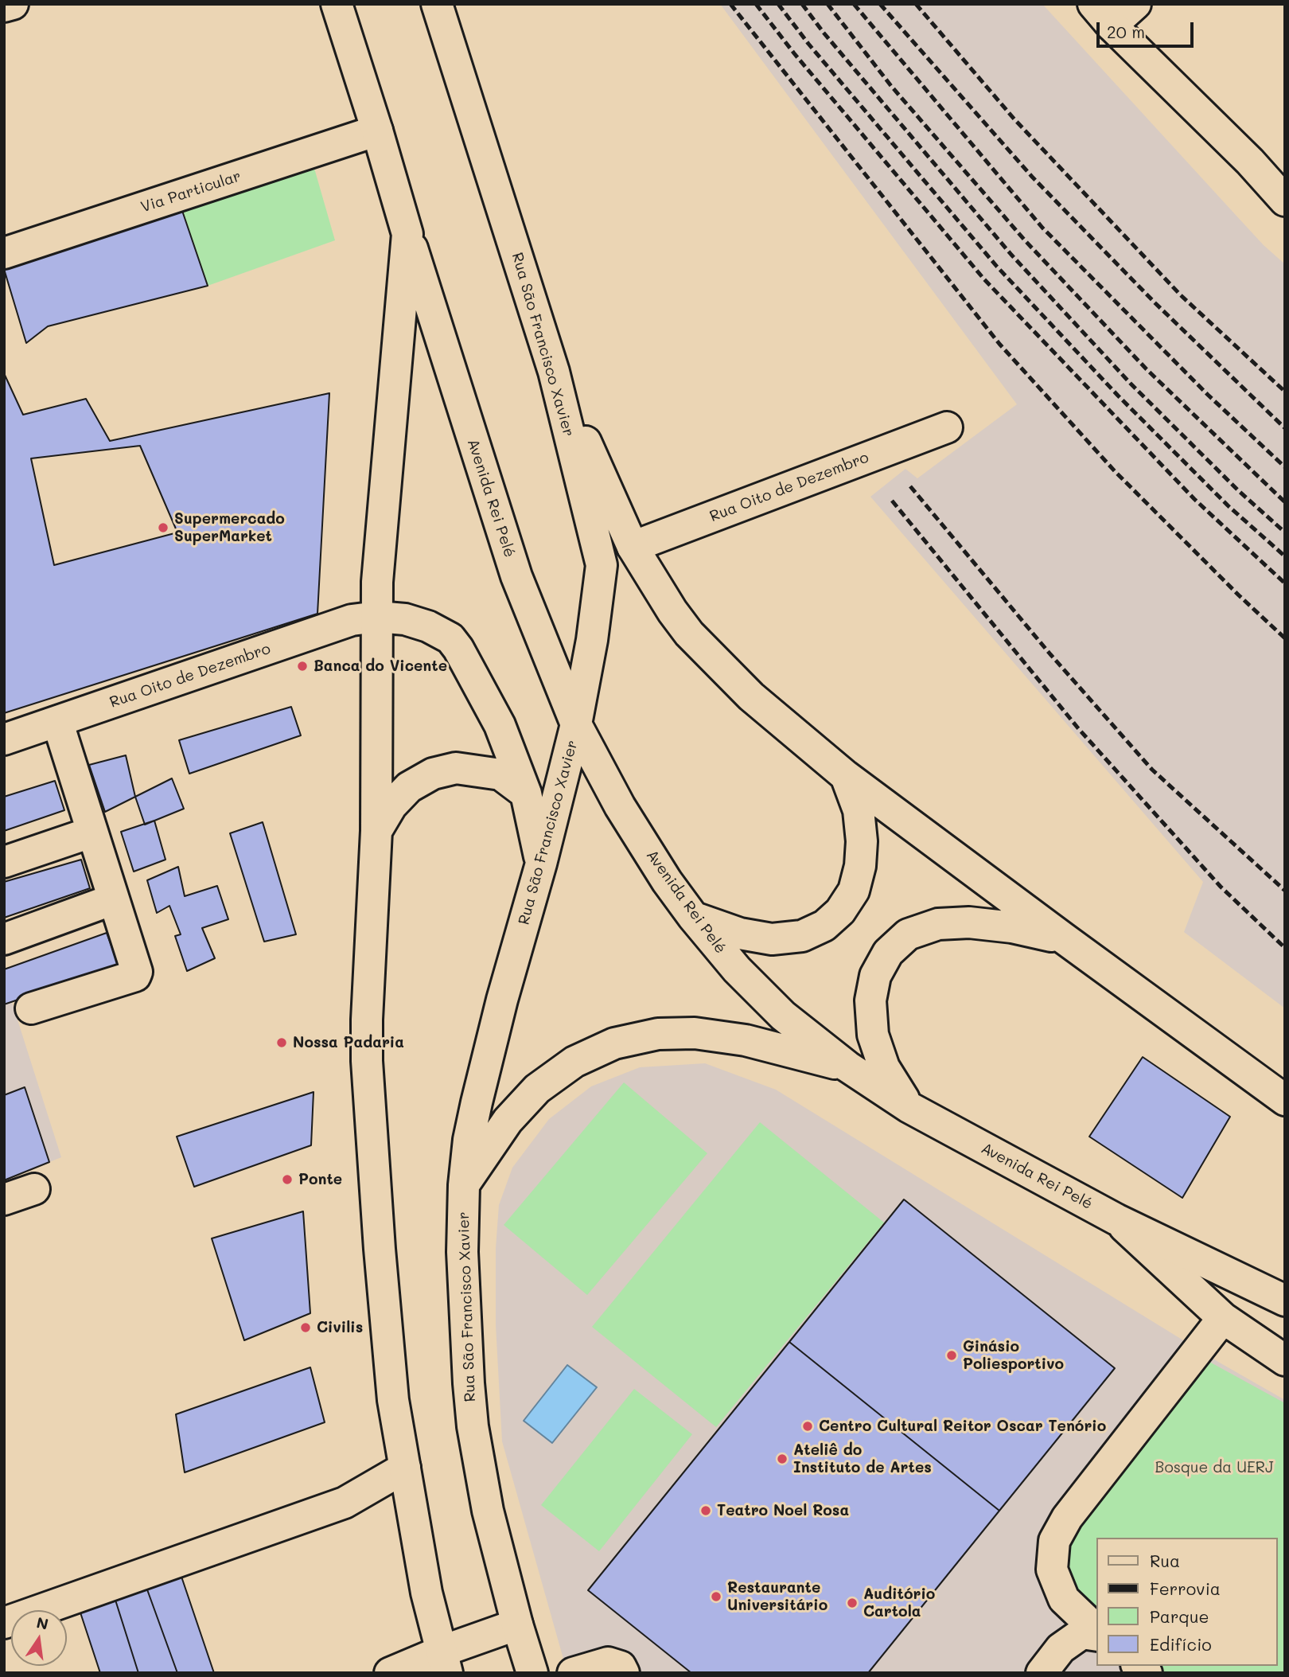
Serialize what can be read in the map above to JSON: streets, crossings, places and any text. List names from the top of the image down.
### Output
{
  "streets": {
    "main road": [
      "Via Particular",
      "Rua São Francisco Xavier",
      "Rua Oito de Dezembro",
      "Avenida Rei Pelé"
    ]
  },
  "crossings": [
    ["Rua São Francisco Xavier", "Rua Oito de Dezembro"],
    ["Rua São Francisco Xavier", "Avenida Rei Pelé"]
  ],
  "parks": ["Bosque da UERJ"],
  "places": [
    "Supermercado SuperMarket",
    "Banca do Vicente",
    "Nossa Padaria",
    "Ponte",
    "Civilis",
    "Ginásio Poliesportivo",
    "Centro Cultural Reitor Oscar Tenório",
    "Ateliê do Instituto de Artes",
    "Teatro Noel Rosa",
    "Restaurante Universitário",
    "Auditório Cartola"
  ],
  "legend": [
    "Rua",
    "Ferrovia",
    "Parque",
    "Edifício"
  ],
  "scale_bar": "20 m",
  "north": "top"
}
